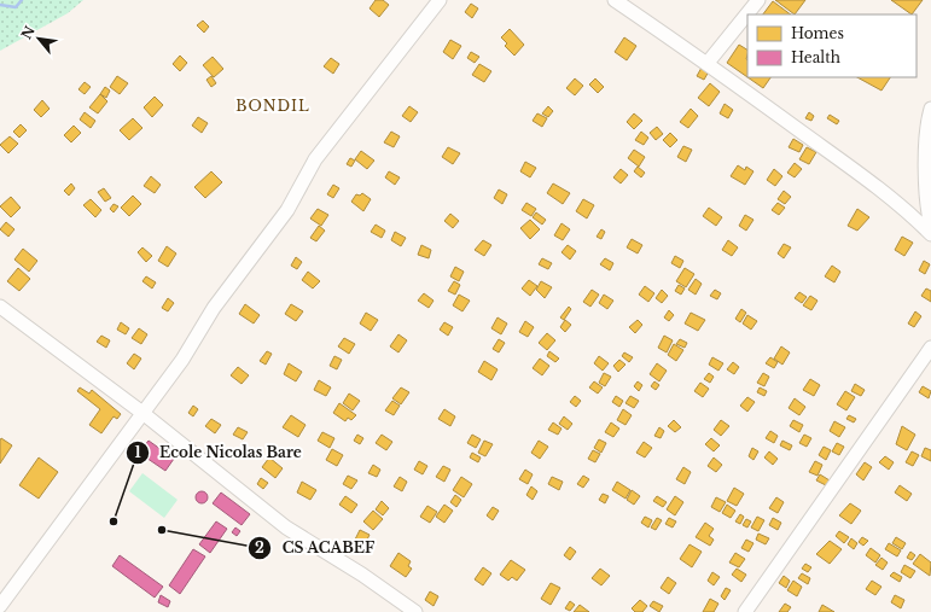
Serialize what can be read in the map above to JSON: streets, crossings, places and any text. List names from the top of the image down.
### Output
{
  "districts": ["BONDIL"],
  "places": ["Ecole Nicolas Bare", "CS ACABEF"],
  "legend": ["Homes", "Health"],
  "north": "top left"
}
